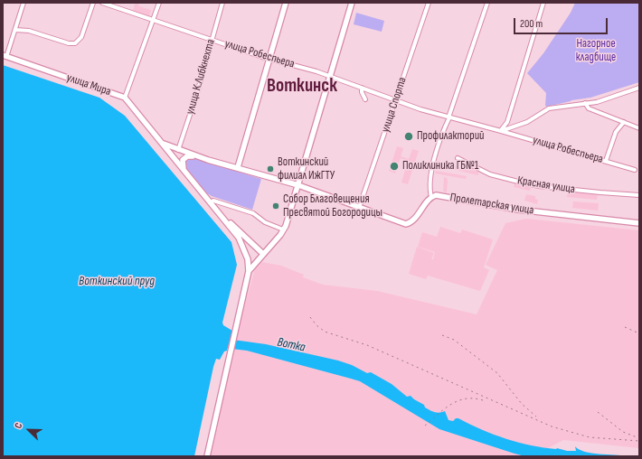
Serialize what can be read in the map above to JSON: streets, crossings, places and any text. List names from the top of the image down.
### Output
{
  "streets": {
    "main road": ["улица Мира", "Пролетарская улица"],
    "street": [
      "улица Робеспьера",
      "улица К.Либкнехта",
      "улица Спорта",
      "Красная улица"
    ]
  },
  "crossings": [
    ["улица Робеспьера", "улица К.Либкнехта"],
    ["улица Робеспьера", "улица Спорта"],
    ["улица К.Либкнехта", "улица Мира"],
    ["улица Мира", "улица Спорта"]
  ],
  "districts": ["Воткинск"],
  "water": ["Воткинский пруд", "Вотка"],
  "parks": ["Нагорное кладбище"],
  "places": [
    "Профилакторий",
    "Поликлиника ГБ№1",
    "Воткинский филиал ИжГТУ",
    "Собор Благовещения Пресвятой Богородицы"
  ],
  "scale_bar": "200 m",
  "north": "top left"
}
